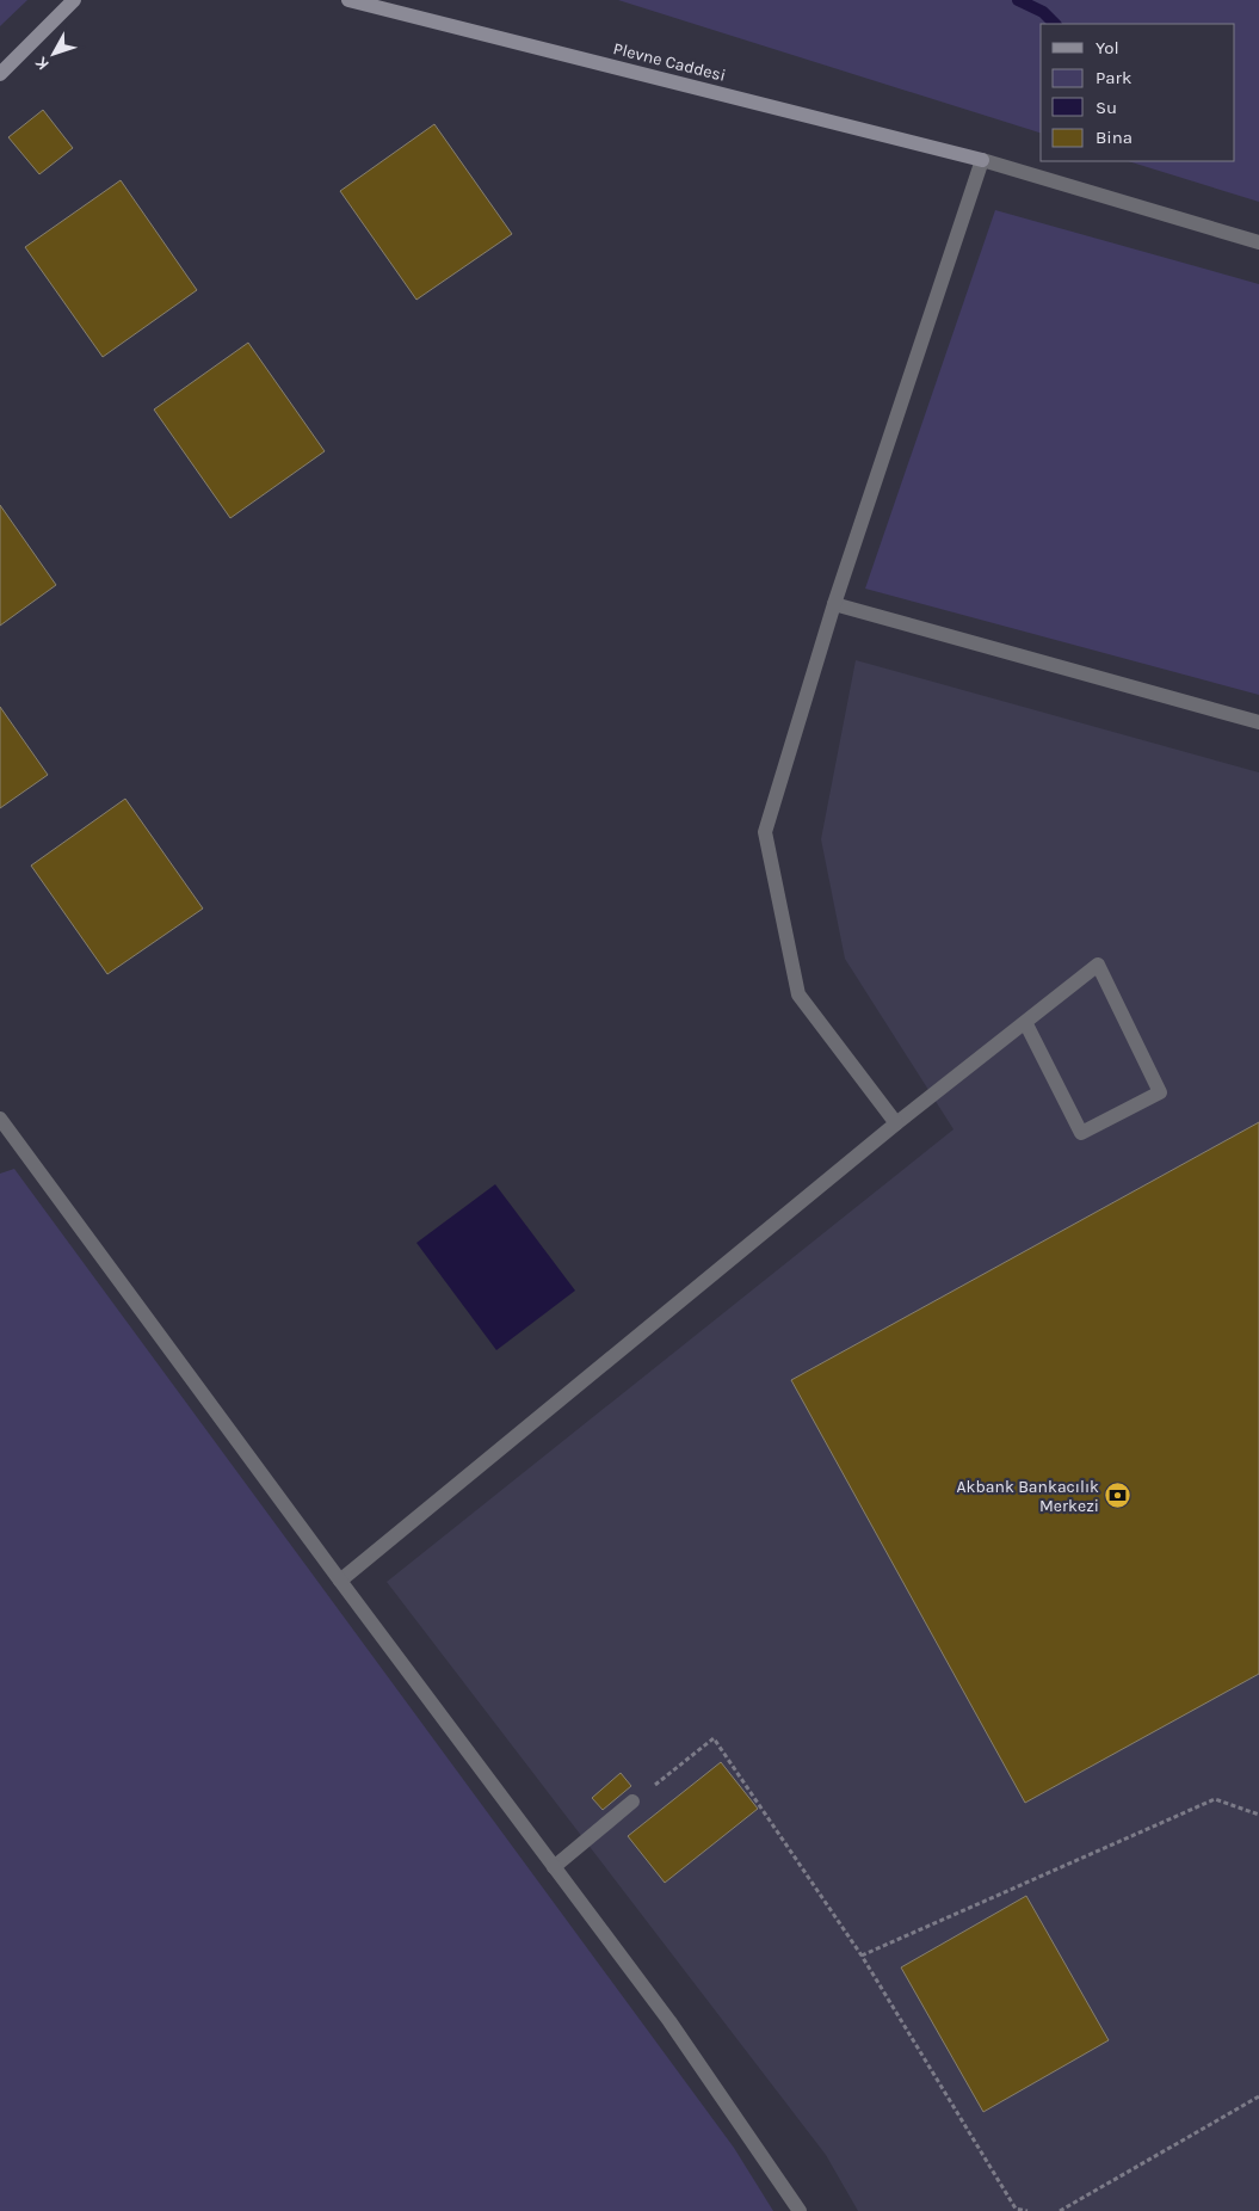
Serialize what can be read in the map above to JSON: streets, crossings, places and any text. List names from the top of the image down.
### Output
{
  "streets": {
    "street": ["Plevne Caddesi"]
  },
  "places": {
    "bank": ["Akbank Bankacılık Merkezi"]
  },
  "legend": [
    "Yol",
    "Park",
    "Su",
    "Bina"
  ],
  "north": "bottom left"
}
